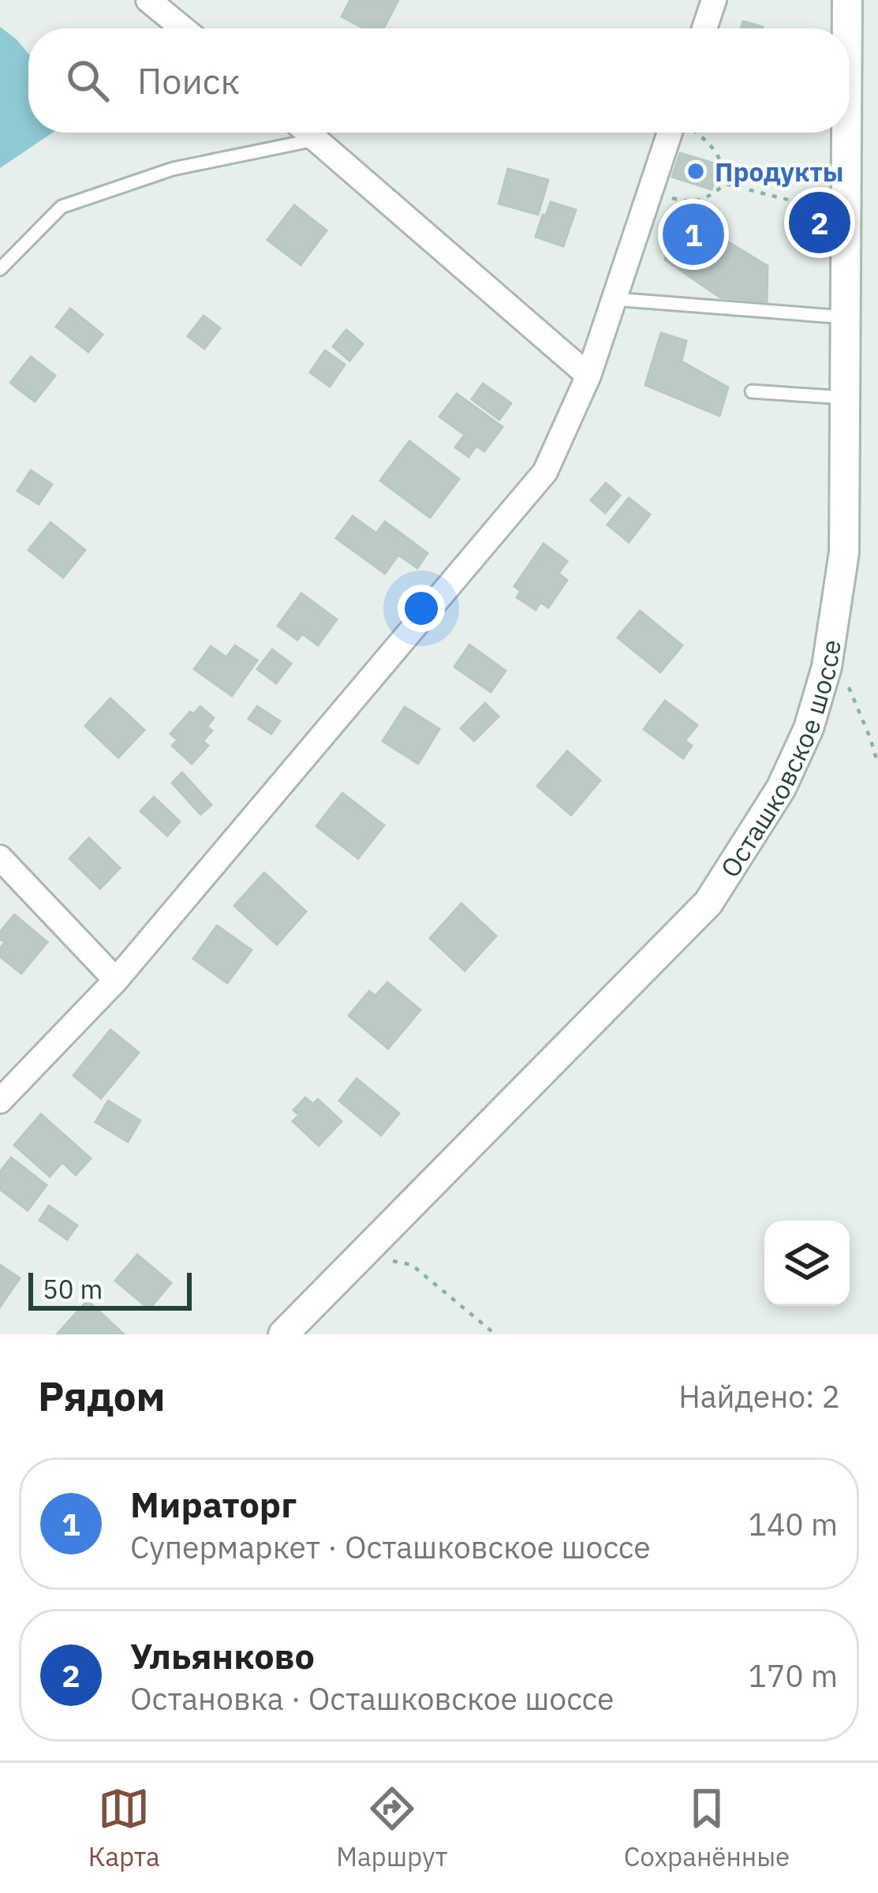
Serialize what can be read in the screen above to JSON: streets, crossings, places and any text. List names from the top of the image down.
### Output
{
  "streets": {
    "street": ["Осташковское шоссе"]
  },
  "places": ["Продукты"],
  "scale_bar": "50 m",
  "page": {
    "search": "Поиск",
    "pins": ["2", "1"],
    "scale": "50 m",
    "heading": ["Рядом", "Найдено: 2"],
    "list": [
      {
        "mark": "1",
        "name": "Мираторг",
        "note": "Супермаркет · Осташковское шоссе",
        "value": "140 m"
      },
      {
        "mark": "2",
        "name": "Ульянково",
        "note": "Остановка · Осташковское шоссе",
        "value": "170 m"
      }
    ],
    "nav": ["Карта", "Маршрут", "Сохранённые"]
  }
}
